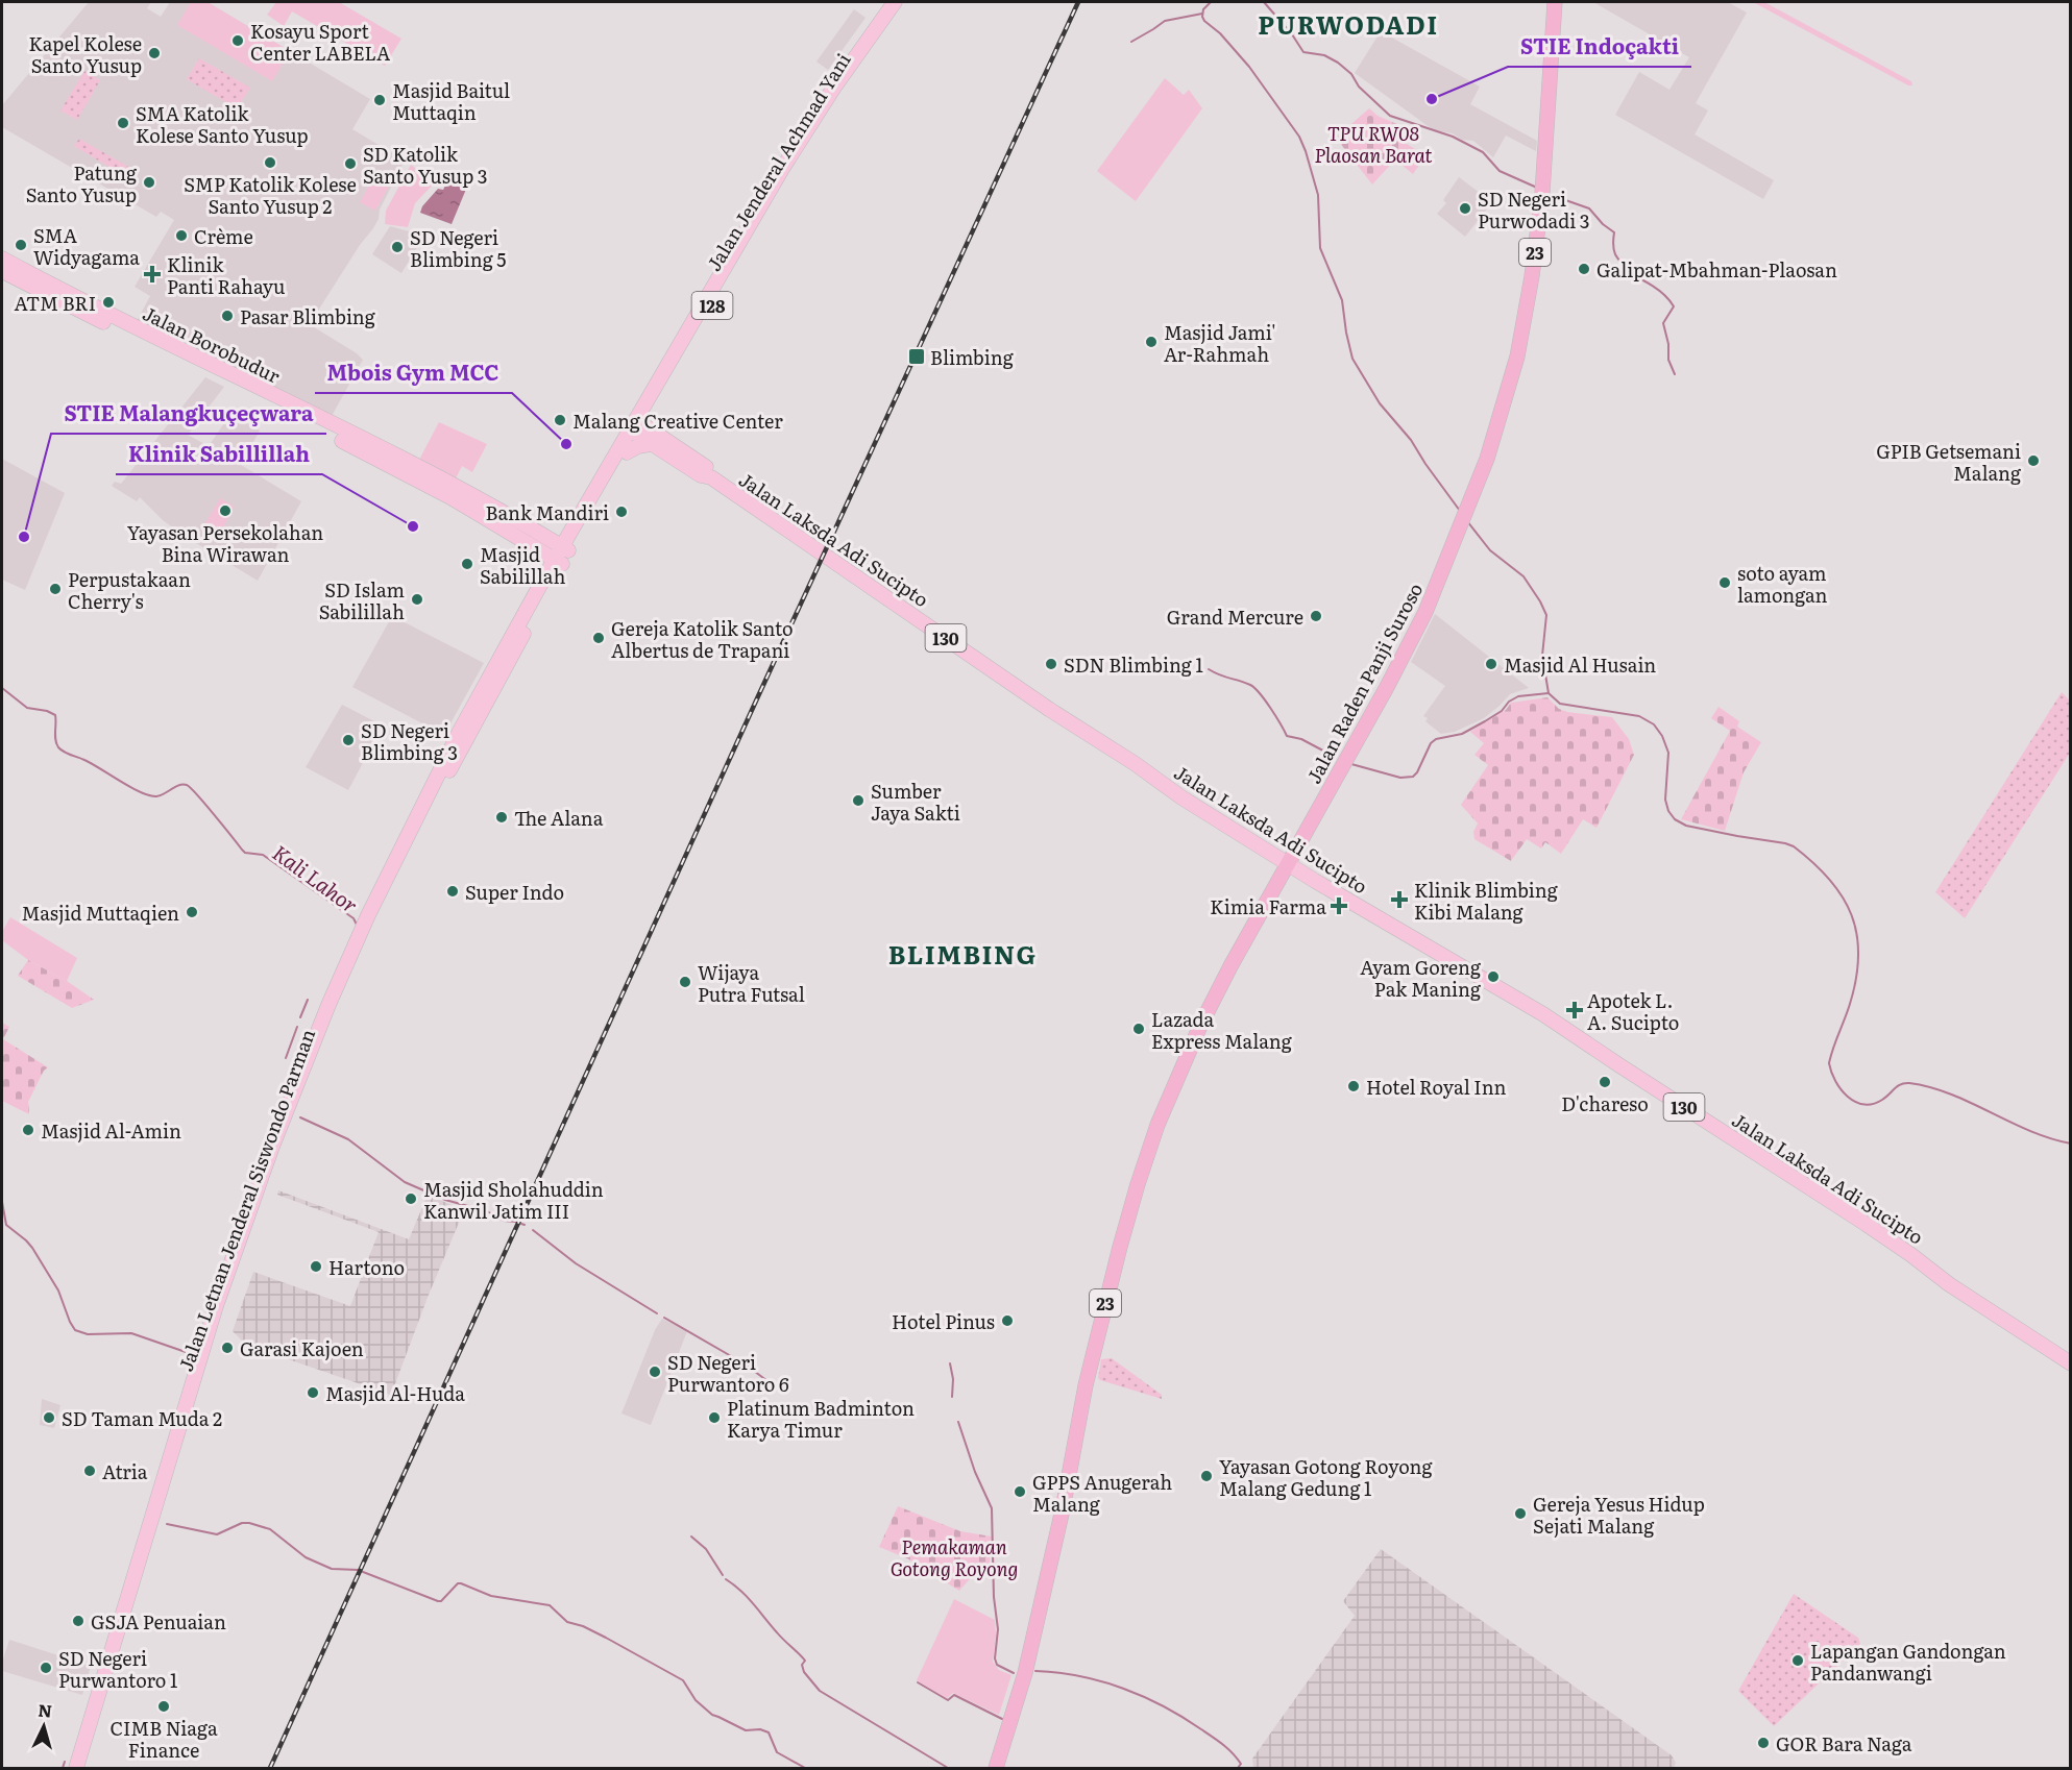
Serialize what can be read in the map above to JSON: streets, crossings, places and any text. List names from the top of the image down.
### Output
{
  "streets": {
    "highway": ["23", "Jalan Raden Panji Suroso"],
    "main road": [
      "Jalan Jenderal Achmad Yani",
      "128",
      "Jalan Borobudur",
      "Jalan Laksda Adi Sucipto",
      "130",
      "Jalan Letnan Jenderal Siswondo Parman"
    ]
  },
  "crossings": [
    ["Jalan Jenderal Achmad Yani", "Jalan Borobudur"],
    ["Jalan Jenderal Achmad Yani", "Jalan Laksda Adi Sucipto"],
    ["Jalan Jenderal Achmad Yani", "Jalan Letnan Jenderal Siswondo Parman"],
    ["23", "Jalan Laksda Adi Sucipto"],
    ["23", "Jalan Raden Panji Suroso"],
    ["Jalan Laksda Adi Sucipto", "Jalan Raden Panji Suroso"]
  ],
  "districts": ["PURWODADI", "BLIMBING"],
  "water": ["Kali Lahor"],
  "parks": ["TPU RW08 Plaosan Barat", "Pemakaman Gotong Royong"],
  "places": {
    "other": [
      "Kosayu Sport Center LABELA",
      "Kapel Kolese Santo Yusup",
      "STIE Indoçakti",
      "Masjid Baitul Muttaqin",
      "SMA Katolik Kolese Santo Yusup",
      "SMP Katolik Kolese Santo Yusup 2",
      "SD Katolik Santo Yusup 3",
      "Patung Santo Yusup",
      "SD Negeri Purwodadi 3",
      "Crème",
      "SMA Widyagama",
      "SD Negeri Blimbing 5",
      "Galipat-Mbahman-Plaosan",
      "ATM BRI",
      "Pasar Blimbing",
      "Masjid Jami' Ar-Rahmah",
      "Malang Creative Center",
      "Mbois Gym MCC",
      "GPIB Getsemani Malang",
      "Yayasan Persekolahan Bina Wirawan",
      "Bank Mandiri",
      "Klinik Sabillillah",
      "STIE Malangkuçeçwara",
      "Masjid Sabilillah",
      "soto ayam lamongan",
      "Perpustakaan Cherry's",
      "SD Islam Sabilillah",
      "Grand Mercure",
      "Gereja Katolik Santo Albertus de Trapani",
      "SDN Blimbing 1",
      "Masjid Al Husain",
      "SD Negeri Blimbing 3",
      "Sumber Jaya Sakti",
      "The Alana",
      "Super Indo",
      "Masjid Muttaqien",
      "Ayam Goreng Pak Maning",
      "Wijaya Putra Futsal",
      "Lazada Express Malang",
      "D'chareso",
      "Hotel Royal Inn",
      "Masjid Al-Amin",
      "Masjid Sholahuddin Kanwil Jatim III",
      "Hartono",
      "Hotel Pinus",
      "Garasi Kajoen",
      "SD Negeri Purwantoro 6",
      "Masjid Al-Huda",
      "SD Taman Muda 2",
      "Platinum Badminton Karya Timur",
      "Atria",
      "Yayasan Gotong Royong Malang Gedung 1",
      "GPPS Anugerah Malang",
      "Gereja Yesus Hidup Sejati Malang",
      "GSJA Penuaian",
      "Lapangan Gandongan Pandanwangi",
      "SD Negeri Purwantoro 1",
      "CIMB Niaga Finance",
      "GOR Bara Naga"
    ],
    "health": [
      "Klinik Panti Rahayu",
      "Klinik Blimbing Kibi Malang",
      "Kimia Farma",
      "Apotek L. A. Sucipto"
    ],
    "transit": ["Blimbing"]
  },
  "north": "top"
}
